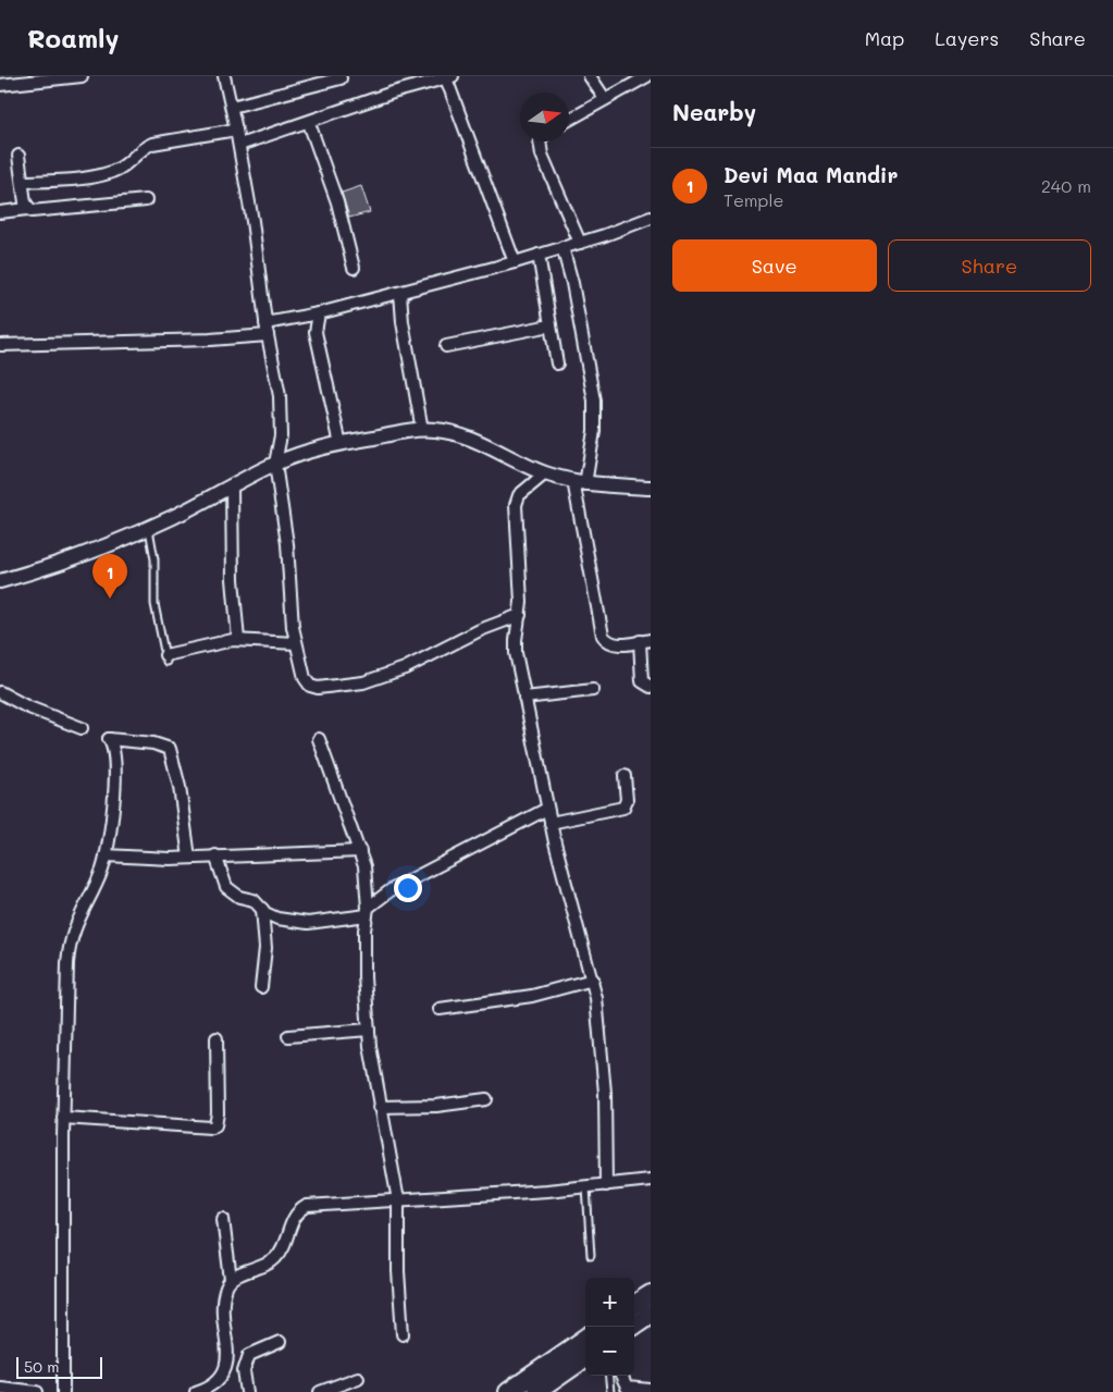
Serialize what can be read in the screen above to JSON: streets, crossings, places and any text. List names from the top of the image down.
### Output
{
  "scale_bar": "50 m",
  "north": "right",
  "page": {
    "header": "Roamly",
    "nav": ["Map", "Layers", "Share"],
    "heading": "Nearby",
    "list": [
      {
        "mark": "1",
        "name": "Devi Maa Mandir",
        "note": "Temple",
        "value": "240 m"
      }
    ],
    "buttons": ["Save", "Share"],
    "pins": "1",
    "map_buttons": ["+", "−"],
    "scale": "50 m"
  }
}
